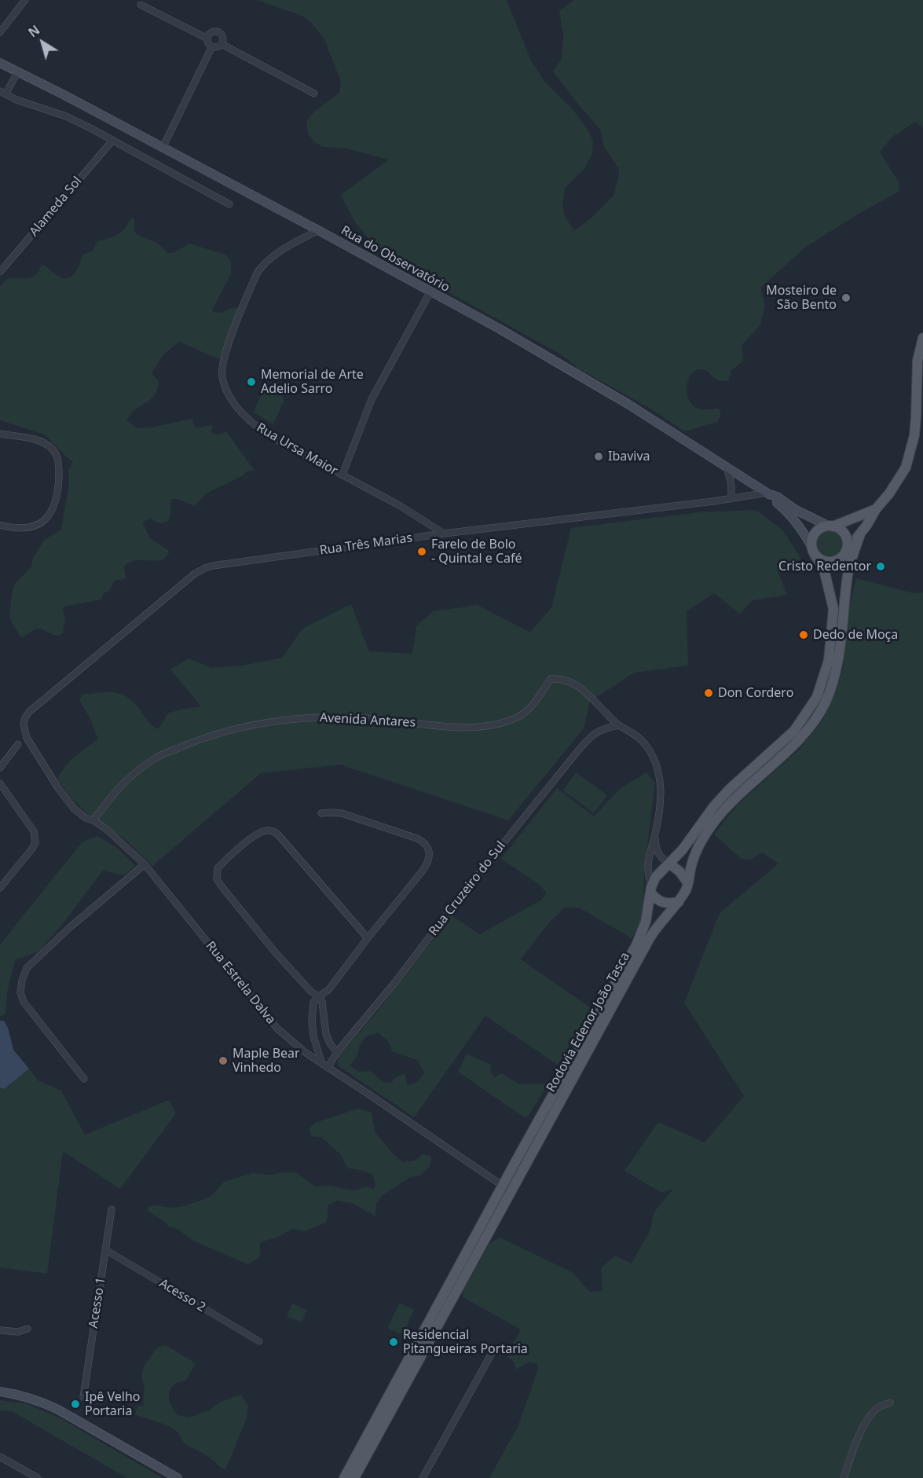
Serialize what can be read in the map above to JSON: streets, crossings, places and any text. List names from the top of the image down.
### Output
{
  "streets": {
    "main road": ["Rodovia Edenor João Tasca"],
    "street": [
      "Alameda Sol",
      "Rua do Observatório",
      "Rua Ursa Maior",
      "Rua Três Marias",
      "Avenida Antares",
      "Rua Cruzeiro do Sul",
      "Rua Estrela Dalva",
      "Acesso 2",
      "Acesso 1"
    ]
  },
  "crossings": [
    ["Rua do Observatório", "Rua Ursa Maior"],
    ["Rua do Observatório", "Rua Três Marias"],
    ["Rua do Observatório", "Rodovia Edenor João Tasca"],
    ["Rua Ursa Maior", "Rua Três Marias"],
    ["Rua Três Marias", "Rua Estrela Dalva"],
    ["Avenida Antares", "Rua Cruzeiro do Sul"],
    ["Avenida Antares", "Rua Estrela Dalva"],
    ["Rua Cruzeiro do Sul", "Rua Estrela Dalva"],
    ["Rua Estrela Dalva", "Rodovia Edenor João Tasca"],
    ["Acesso 2", "Acesso 1"]
  ],
  "places": [
    "Mosteiro de São Bento",
    "Memorial de Arte Adelio Sarro",
    "Ibaviva",
    "Farelo de Bolo - Quintal e Café",
    "Cristo Redentor",
    "Dedo de Moça",
    "Don Cordero",
    "Maple Bear Vinhedo",
    "Residencial Pitangueiras Portaria",
    "Ipê Velho Portaria"
  ],
  "north": "top left"
}
